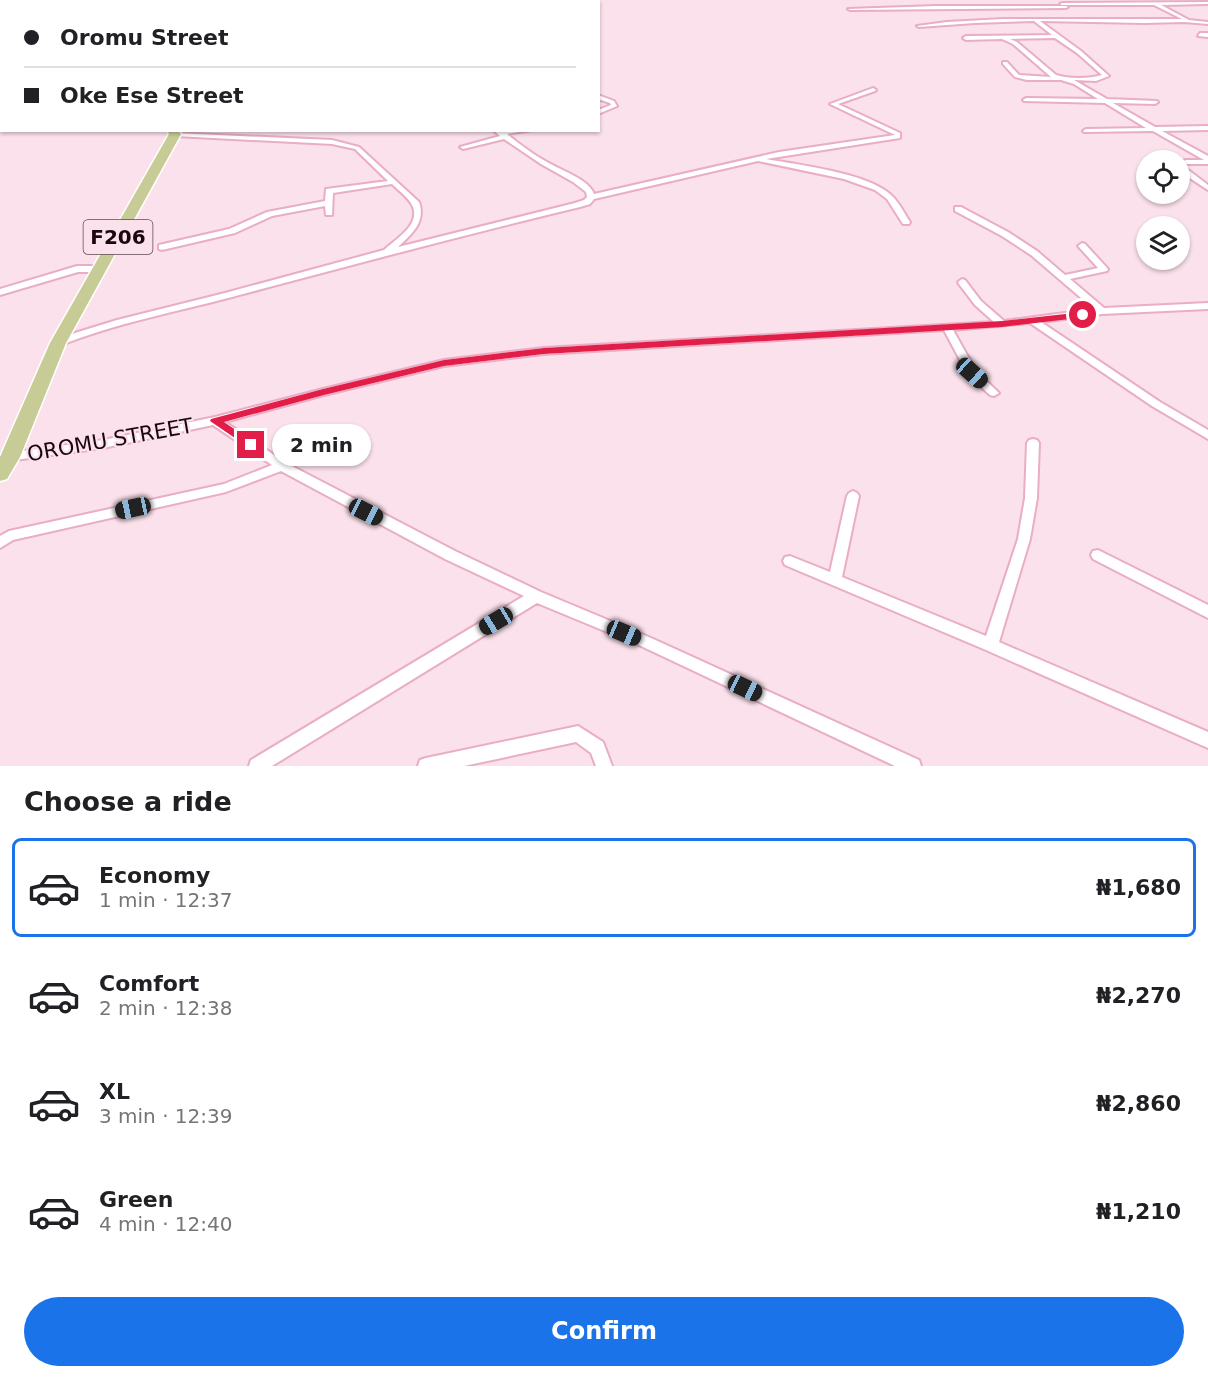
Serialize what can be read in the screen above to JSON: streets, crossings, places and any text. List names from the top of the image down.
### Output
{
  "streets": {
    "main road": ["F206"],
    "street": ["OROMU STREET"]
  },
  "crossings": [
    ["F206", "OROMU STREET"]
  ],
  "page": {
    "banner": ["Oromu Street", "Oke Ese Street"],
    "bubble": "2 min",
    "heading": "Choose a ride",
    "list": [
      {
        "name": "Economy",
        "note": "1 min · 12:37",
        "value": "₦1,680"
      },
      {
        "name": "Comfort",
        "note": "2 min · 12:38",
        "value": "₦2,270"
      },
      {
        "name": "XL",
        "note": "3 min · 12:39",
        "value": "₦2,860"
      },
      {
        "name": "Green",
        "note": "4 min · 12:40",
        "value": "₦1,210"
      }
    ],
    "buttons": "Confirm"
  }
}
